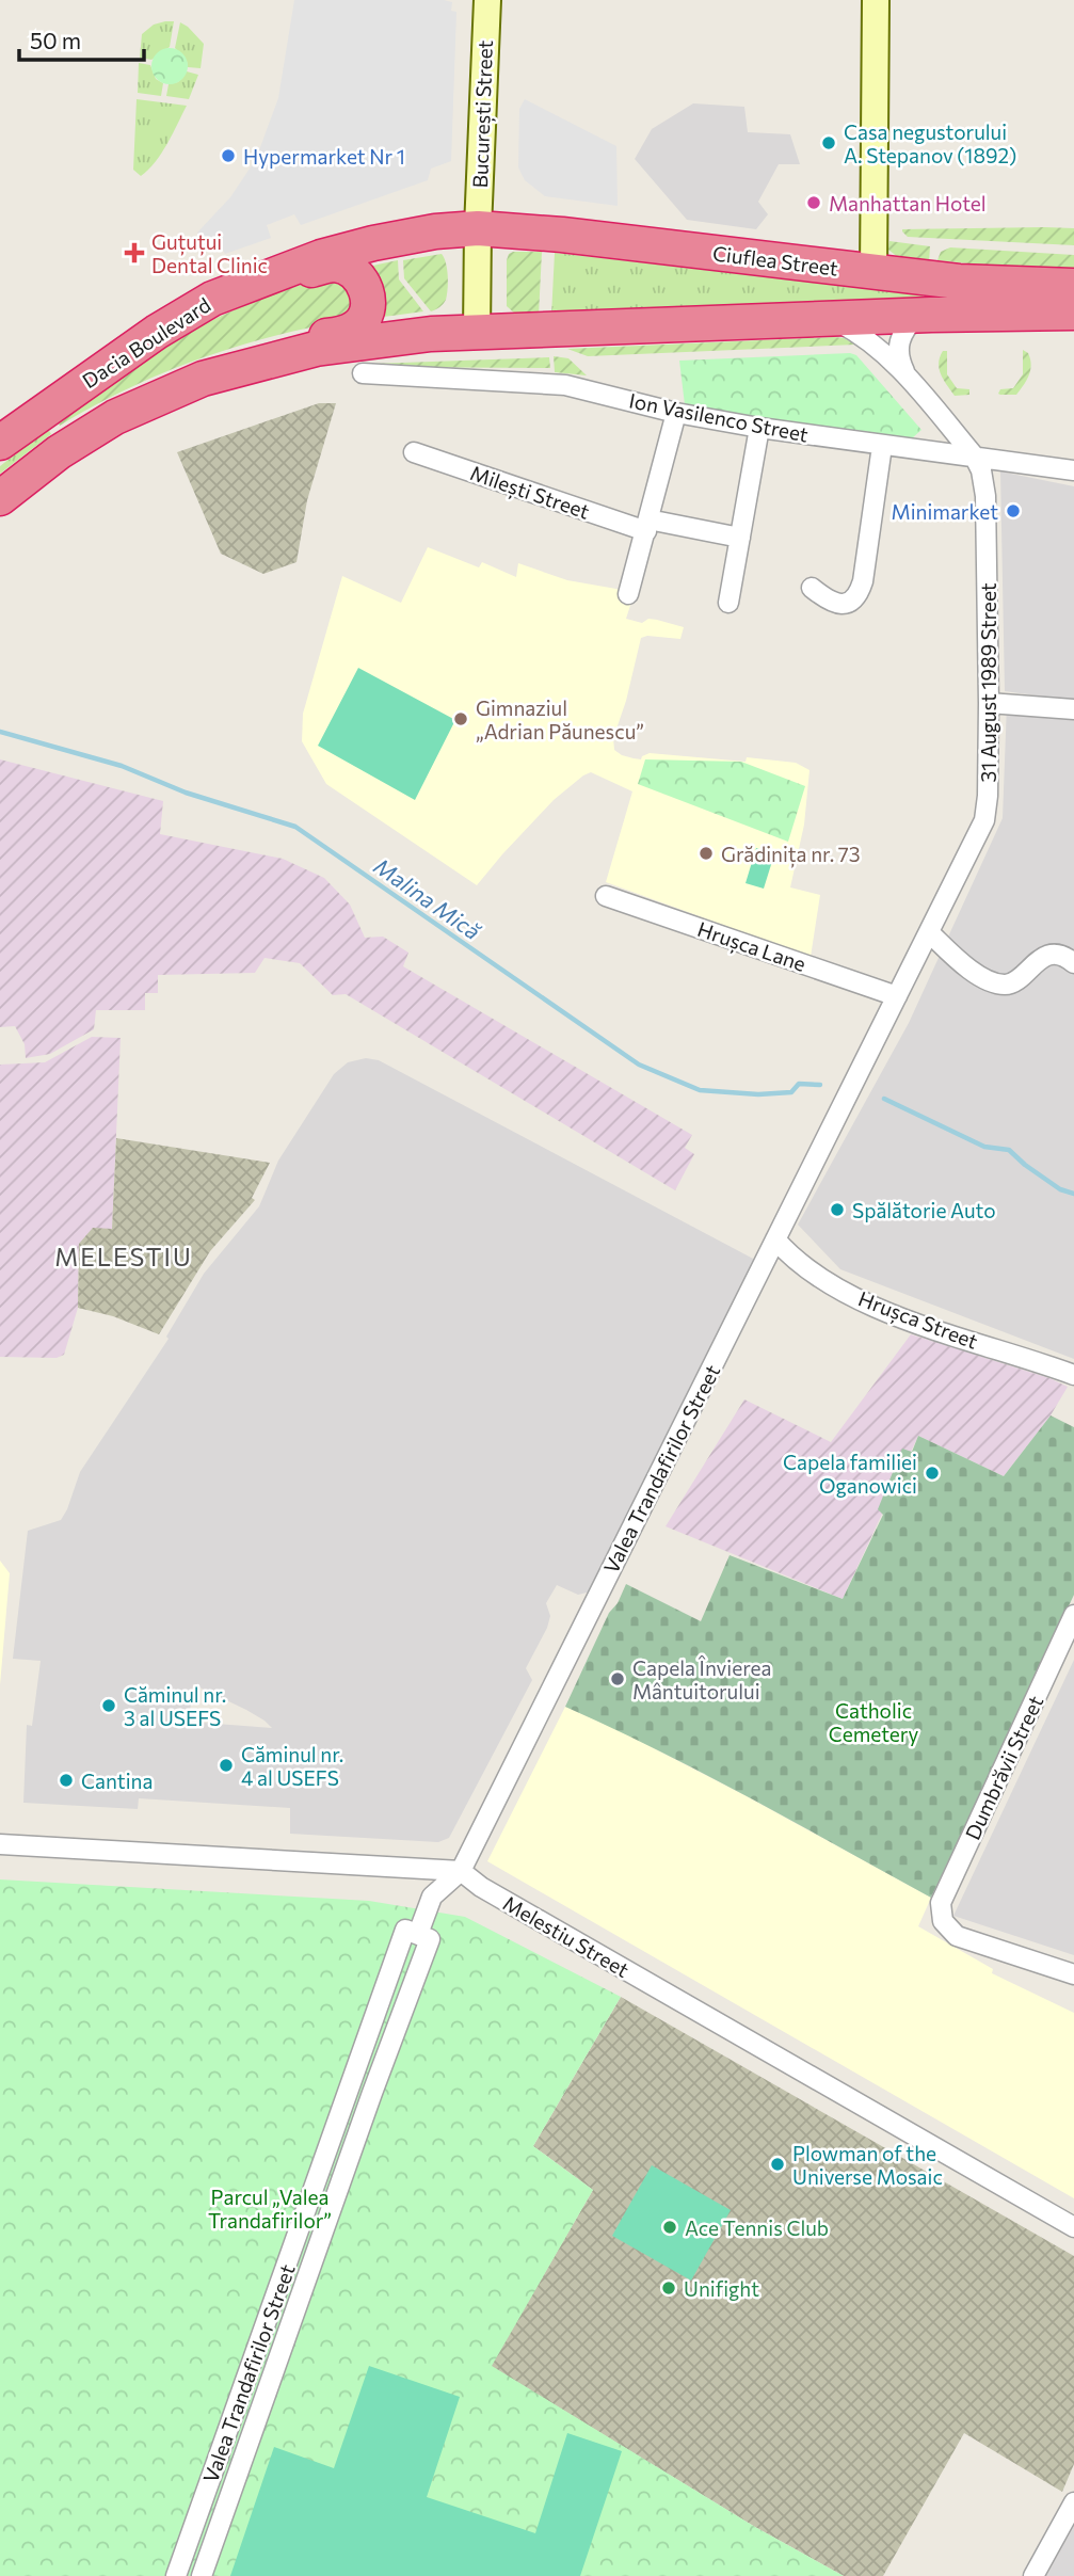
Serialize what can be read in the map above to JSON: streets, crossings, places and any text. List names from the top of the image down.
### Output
{
  "streets": {
    "highway": ["Ciuflea Street", "Dacia Boulevard"],
    "main road": ["București Street"],
    "street": [
      "Ion Vasilenco Street",
      "Milești Street",
      "31 August 1989 Street",
      "Hrușca Lane",
      "Hrușca Street",
      "Valea Trandafirilor Street",
      "Dumbrăvii Street",
      "Melestiu Street"
    ]
  },
  "crossings": [
    ["București Street", "Ciuflea Street"],
    ["București Street", "Dacia Boulevard"],
    ["Ciuflea Street", "Dacia Boulevard"],
    ["Ion Vasilenco Street", "31 August 1989 Street"],
    ["31 August 1989 Street", "Hrușca Lane"],
    ["31 August 1989 Street", "Valea Trandafirilor Street"],
    ["Hrușca Lane", "Valea Trandafirilor Street"],
    ["Hrușca Street", "Valea Trandafirilor Street"],
    ["Valea Trandafirilor Street", "Melestiu Street"]
  ],
  "districts": ["MELESTIU"],
  "water": ["Malina Mică"],
  "parks": ["Catholic Cemetery", "Parcul „Valea Trandafirilor”"],
  "places": {
    "other": [
      "Casa negustorului A. Stepanov (1892)",
      "Hypermarket Nr 1",
      "Manhattan Hotel",
      "Minimarket",
      "Gimnaziul „Adrian Păunescu”",
      "Grădinița nr. 73",
      "Spălătorie Auto",
      "Capela familiei Oganowici",
      "Capela Învierea Mântuitorului",
      "Căminul nr. 3 al USEFS",
      "Căminul nr. 4 al USEFS",
      "Cantina",
      "Plowman of the Universe Mosaic",
      "Ace Tennis Club",
      "Unifight"
    ],
    "health": ["Guțuțui Dental Clinic"]
  },
  "scale_bar": "50 m"
}
